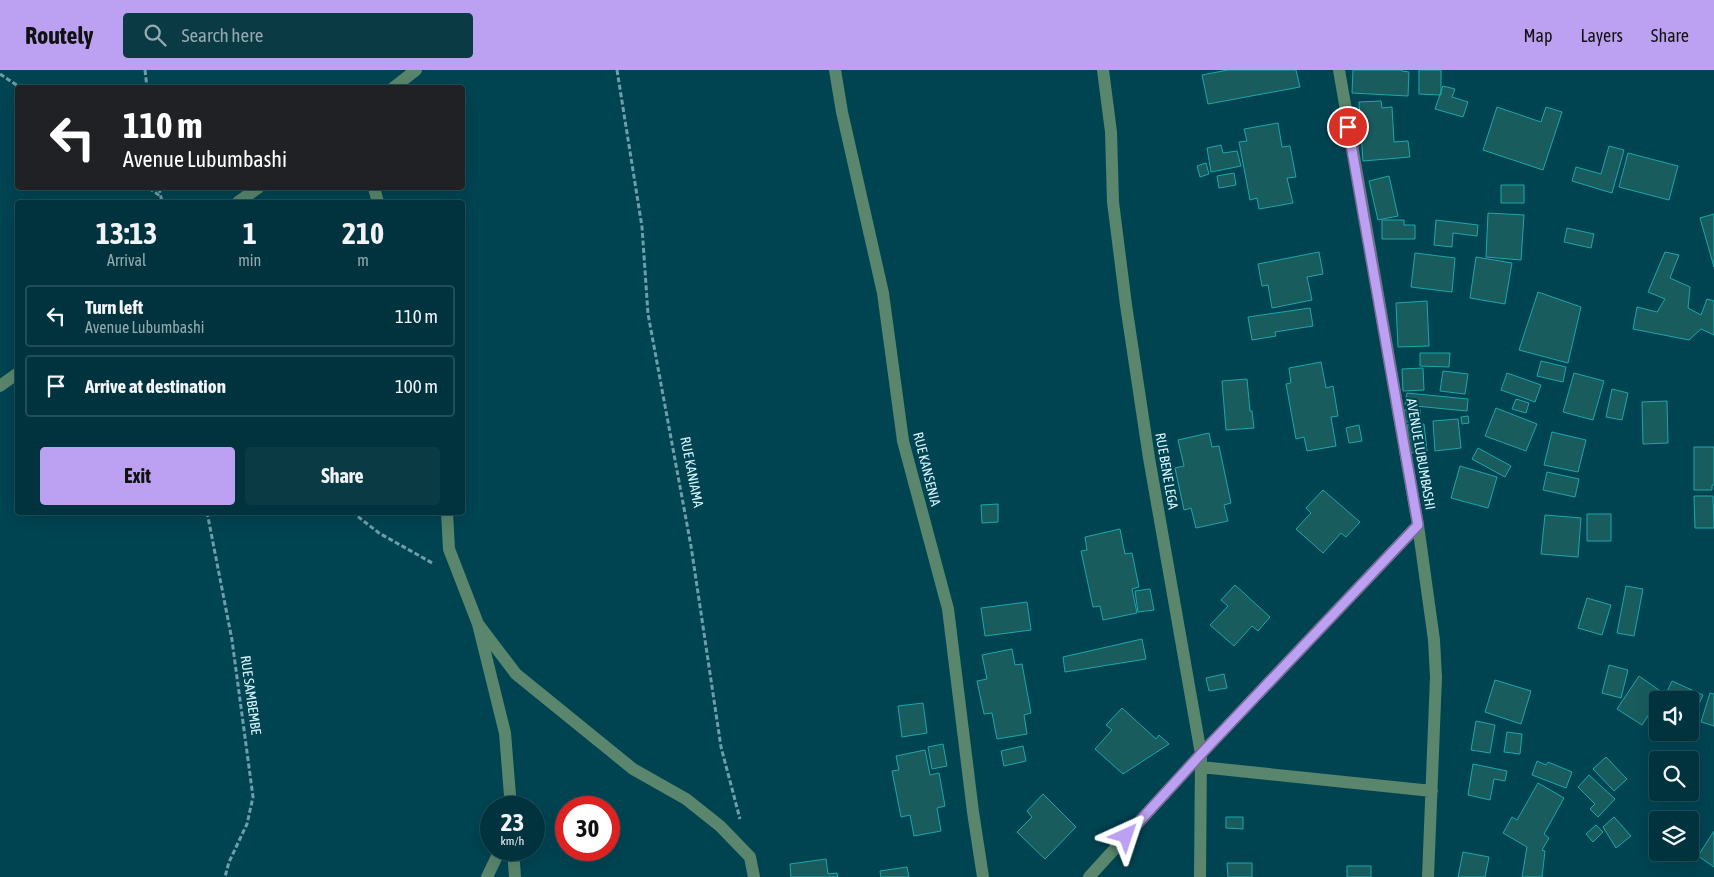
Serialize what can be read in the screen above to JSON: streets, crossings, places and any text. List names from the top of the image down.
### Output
{
  "streets": {
    "street": ["AVENUE LUBUMBASHI", "RUE KANSENIA", "RUE BENE LEGA"],
    "path": ["RUE KANIAMA", "RUE SAMBEMBE"]
  },
  "page": {
    "header": "Routely",
    "search": "Search here",
    "nav": ["Map", "Layers", "Share"],
    "turn": ["110 m", "Avenue Lubumbashi"],
    "eta": [
      "13:13",
      "Arrival",
      "1",
      "min",
      "210",
      "m"
    ],
    "list": [
      {
        "name": "Turn left",
        "note": "Avenue Lubumbashi",
        "value": "110 m"
      },
      {
        "name": "Arrive at destination",
        "value": "100 m"
      }
    ],
    "buttons": ["Exit", "Share"],
    "speed": "23 km/h",
    "limit": "30"
  }
}
